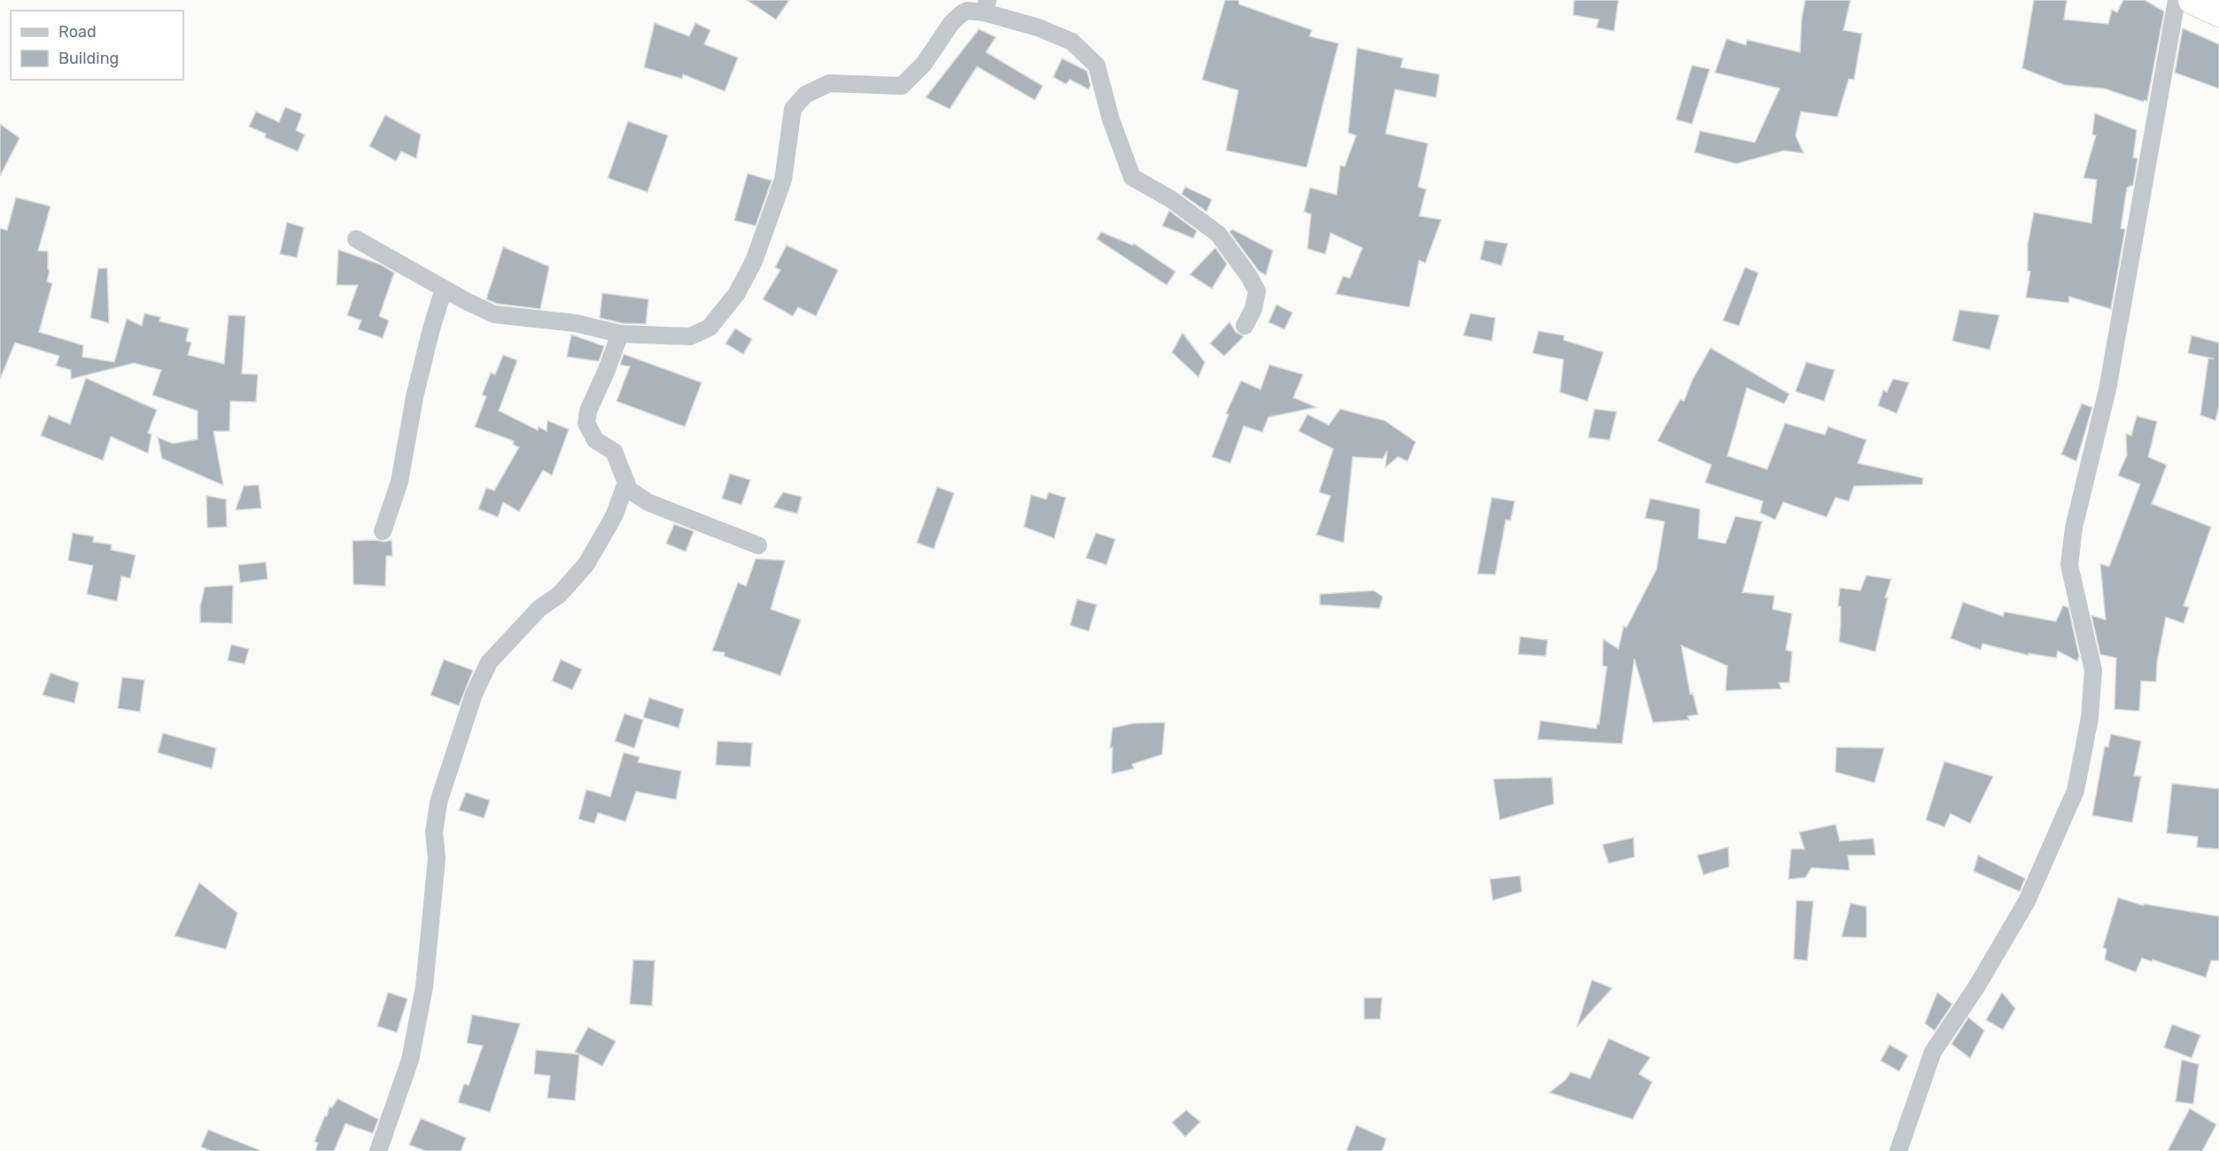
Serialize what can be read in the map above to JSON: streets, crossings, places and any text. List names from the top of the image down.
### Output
{
  "legend": ["Road", "Building"]
}
